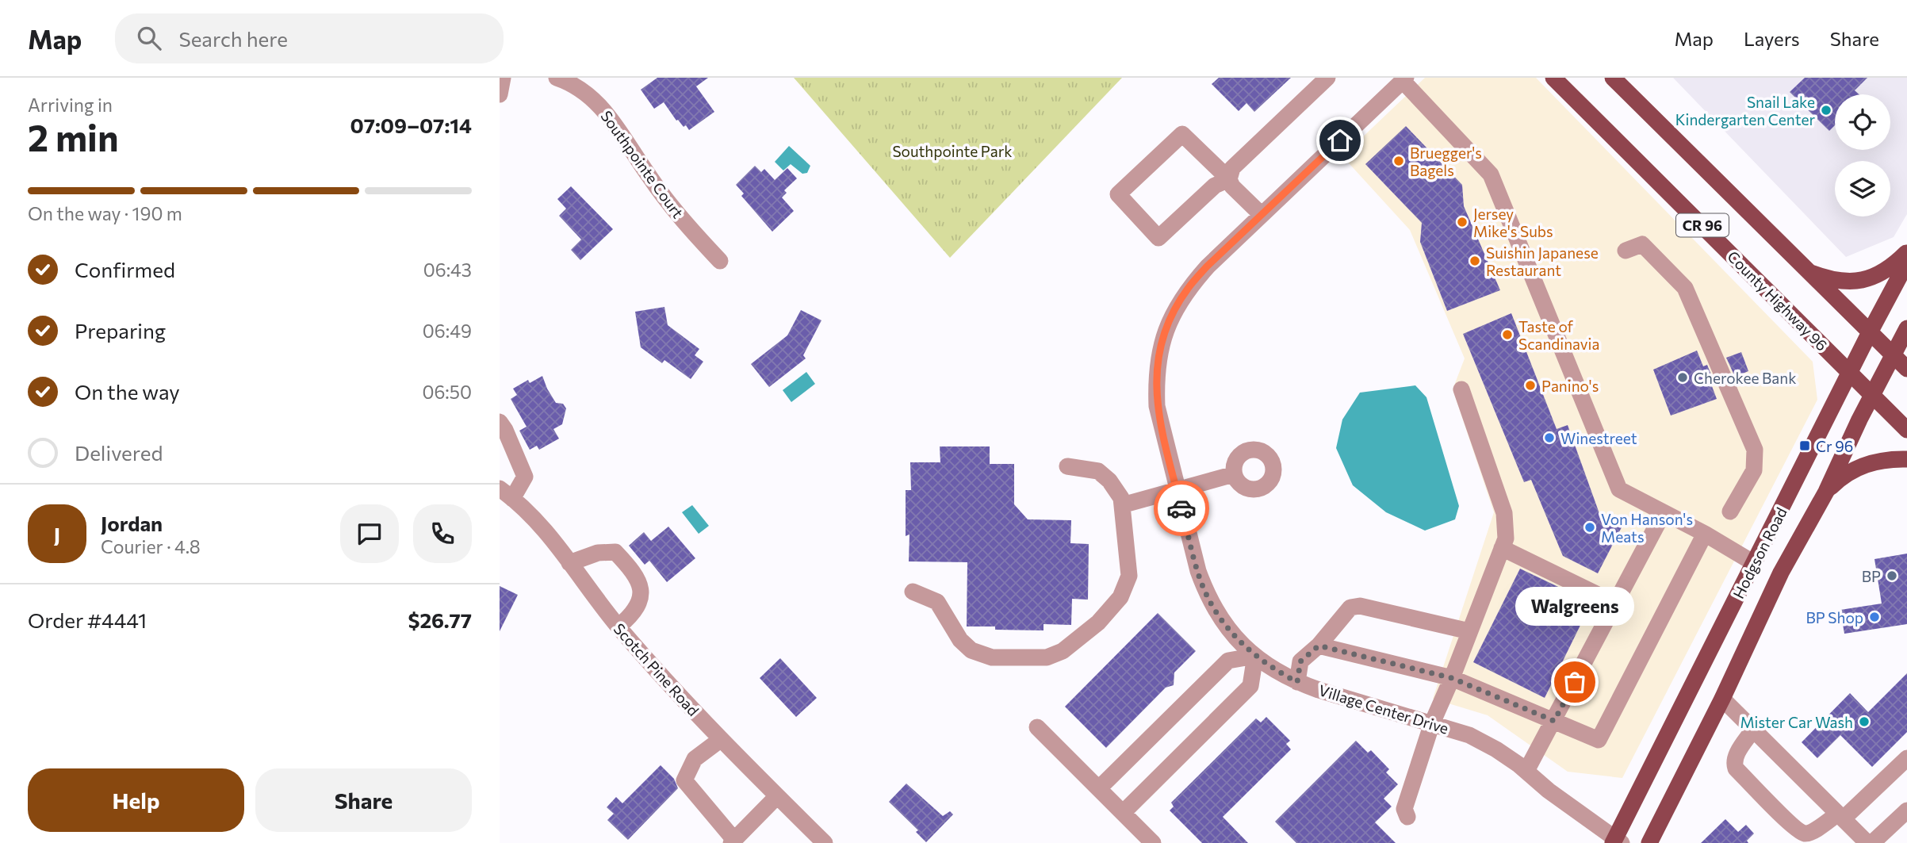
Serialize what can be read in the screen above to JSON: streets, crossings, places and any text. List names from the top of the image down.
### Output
{
  "streets": {
    "main road": ["CR 96", "County Highway 96", "Hodgson Road"],
    "street": ["Southpointe Court", "Scotch Pine Road", "Village Center Drive"]
  },
  "crossings": [
    ["CR 96", "Hodgson Road"],
    ["County Highway 96", "Hodgson Road"],
    ["Hodgson Road", "Village Center Drive"]
  ],
  "parks": ["Southpointe Park"],
  "places": {
    "other": [
      "Snail Lake Kindergarten Center",
      "Bruegger's Bagels",
      "Jersey Mike's Subs",
      "Suishin Japanese Restaurant",
      "Taste of Scandinavia",
      "Cherokee Bank",
      "Panino's",
      "Winestreet",
      "Von Hanson's Meats",
      "BP",
      "BP Shop",
      "Walgreens",
      "Mister Car Wash"
    ],
    "transit": ["Cr 96"]
  },
  "page": {
    "header": "Map",
    "search": "Search here",
    "nav": ["Map", "Layers", "Share"],
    "heading": ["2 min", "Arriving in", "07:09–07:14"],
    "panel": [
      "Jordan",
      "Courier · 4.8",
      "Order #4441",
      "$26.77"
    ],
    "bar": "On the way · 190 m",
    "list": [
      ["Confirmed", "06:43"],
      ["Preparing", "06:49"],
      ["On the way", "06:50"],
      "Delivered"
    ],
    "round": "J",
    "bubble": "Walgreens",
    "buttons": ["Help", "Share"]
  }
}
